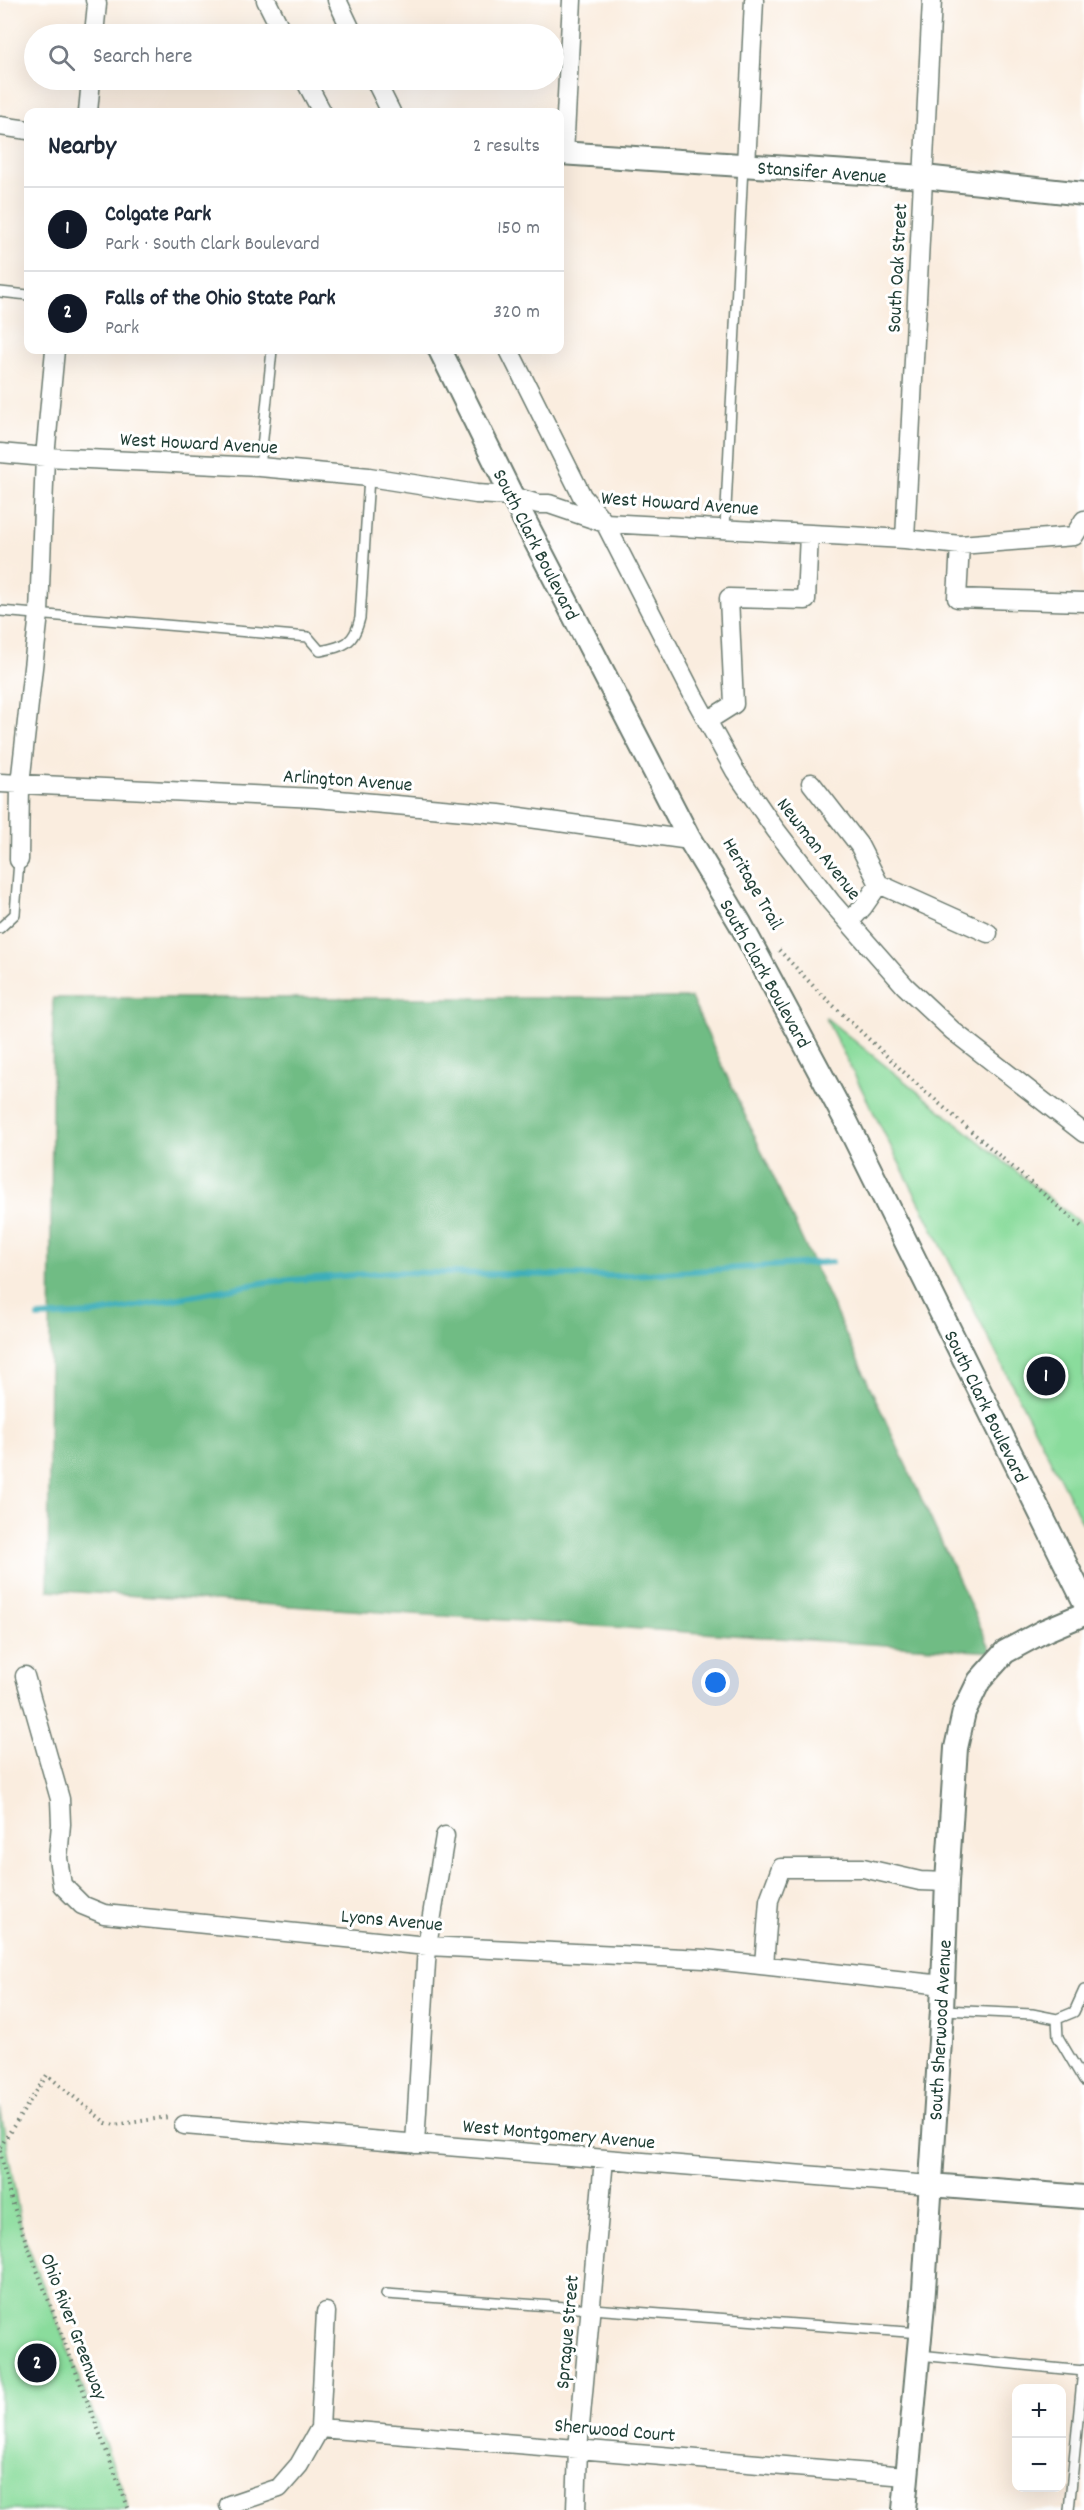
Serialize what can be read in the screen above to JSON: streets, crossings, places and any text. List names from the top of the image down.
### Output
{
  "streets": {
    "street": [
      "Stansifer Avenue",
      "South Oak Street",
      "West Howard Avenue",
      "South Clark Boulevard",
      "Arlington Avenue",
      "Newman Avenue",
      "Lyons Avenue",
      "South Sherwood Avenue",
      "West Montgomery Avenue",
      "Sprague Street",
      "Sherwood Court"
    ],
    "path": ["Heritage Trail", "Ohio River Greenway"]
  },
  "crossings": [
    ["Stansifer Avenue", "South Oak Street"],
    ["South Oak Street", "West Howard Avenue"],
    ["West Howard Avenue", "South Clark Boulevard"],
    ["West Howard Avenue", "Newman Avenue"],
    ["South Clark Boulevard", "Arlington Avenue"],
    ["Lyons Avenue", "South Sherwood Avenue"],
    ["South Sherwood Avenue", "West Montgomery Avenue"],
    ["South Sherwood Avenue", "Sherwood Court"],
    ["West Montgomery Avenue", "Sprague Street"],
    ["Sprague Street", "Sherwood Court"]
  ],
  "page": {
    "search": "Search here",
    "heading": ["Nearby", "2 results"],
    "list": [
      {
        "mark": "1",
        "name": "Colgate Park",
        "note": "Park · South Clark Boulevard",
        "value": "150 m"
      },
      {
        "mark": "2",
        "name": "Falls of the Ohio State Park",
        "note": "Park",
        "value": "320 m"
      }
    ],
    "pins": ["1", "2"],
    "map_buttons": ["+", "−"]
  }
}
